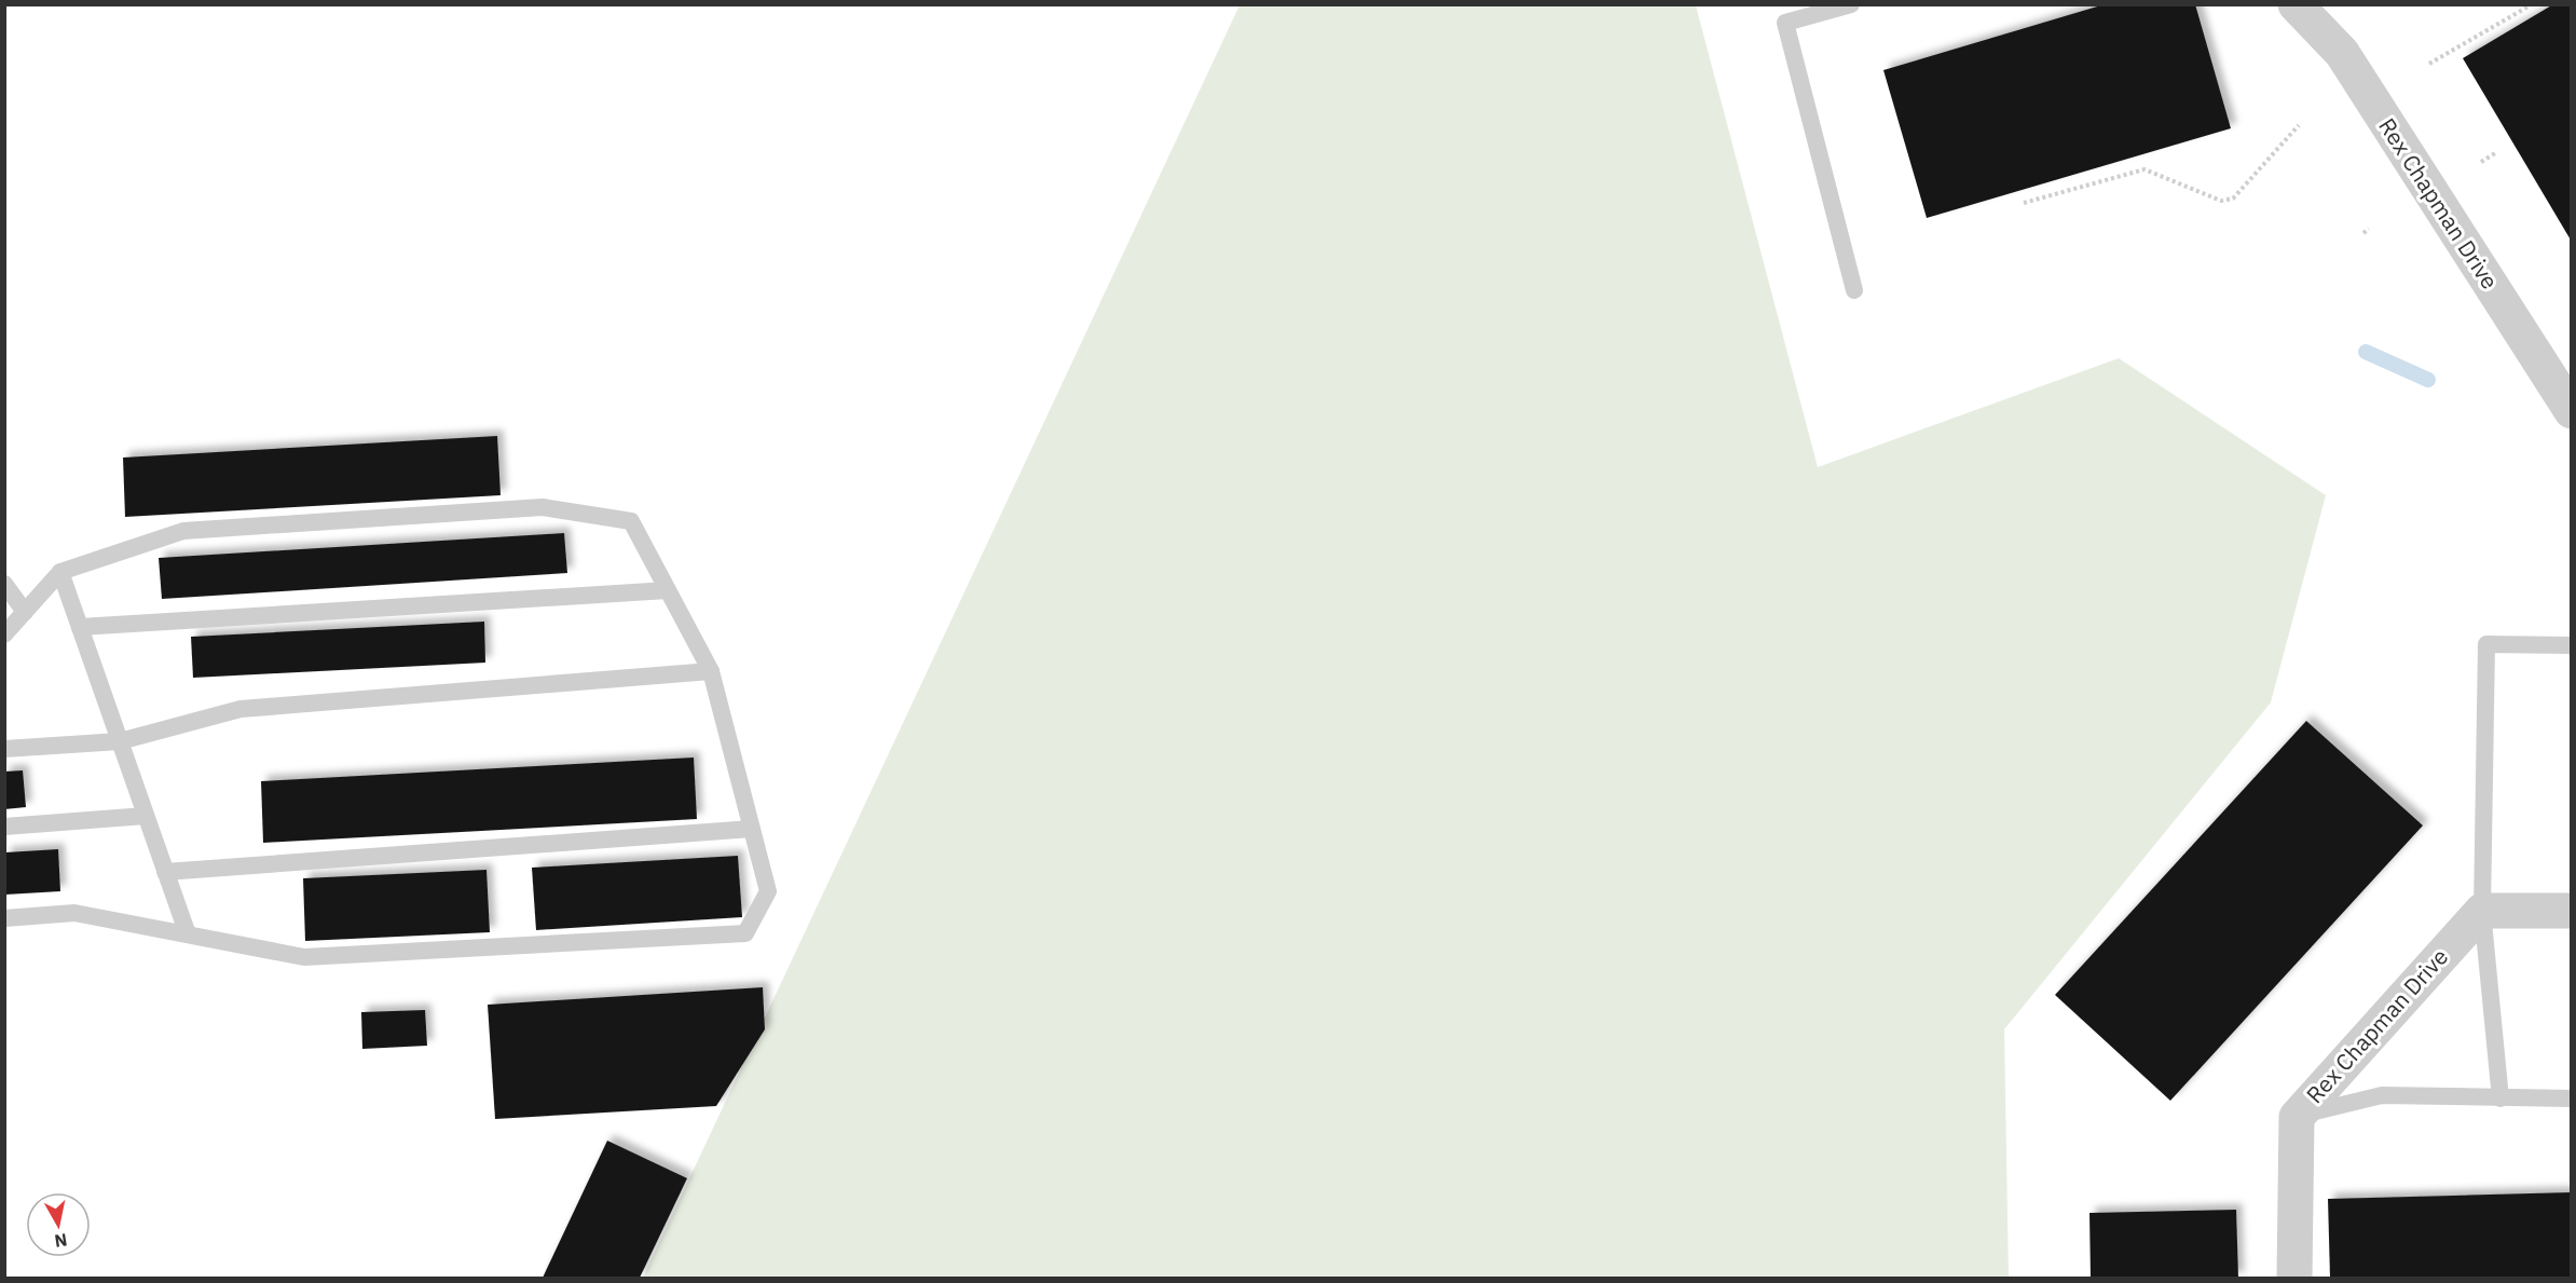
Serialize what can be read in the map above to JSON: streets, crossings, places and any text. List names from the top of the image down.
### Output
{
  "streets": {
    "street": ["Rex Chapman Drive"]
  },
  "north": "bottom"
}
